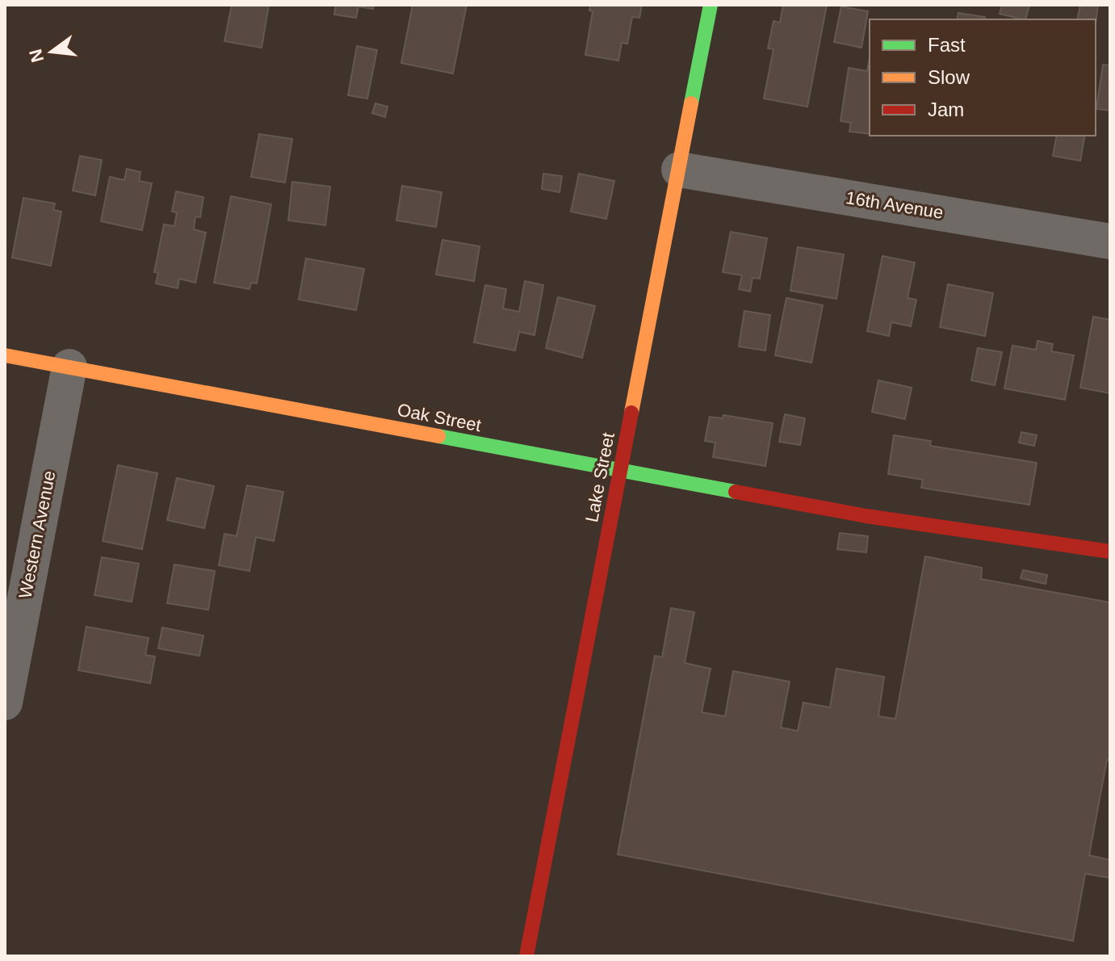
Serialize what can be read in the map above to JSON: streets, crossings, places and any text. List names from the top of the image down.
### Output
{
  "streets": {
    "street": [
      "16th Avenue",
      "Oak Street",
      "Lake Street",
      "Western Avenue"
    ]
  },
  "crossings": [
    ["16th Avenue", "Lake Street"],
    ["Oak Street", "Lake Street"],
    ["Oak Street", "Western Avenue"]
  ],
  "legend": ["Fast", "Slow", "Jam"],
  "north": "left"
}
